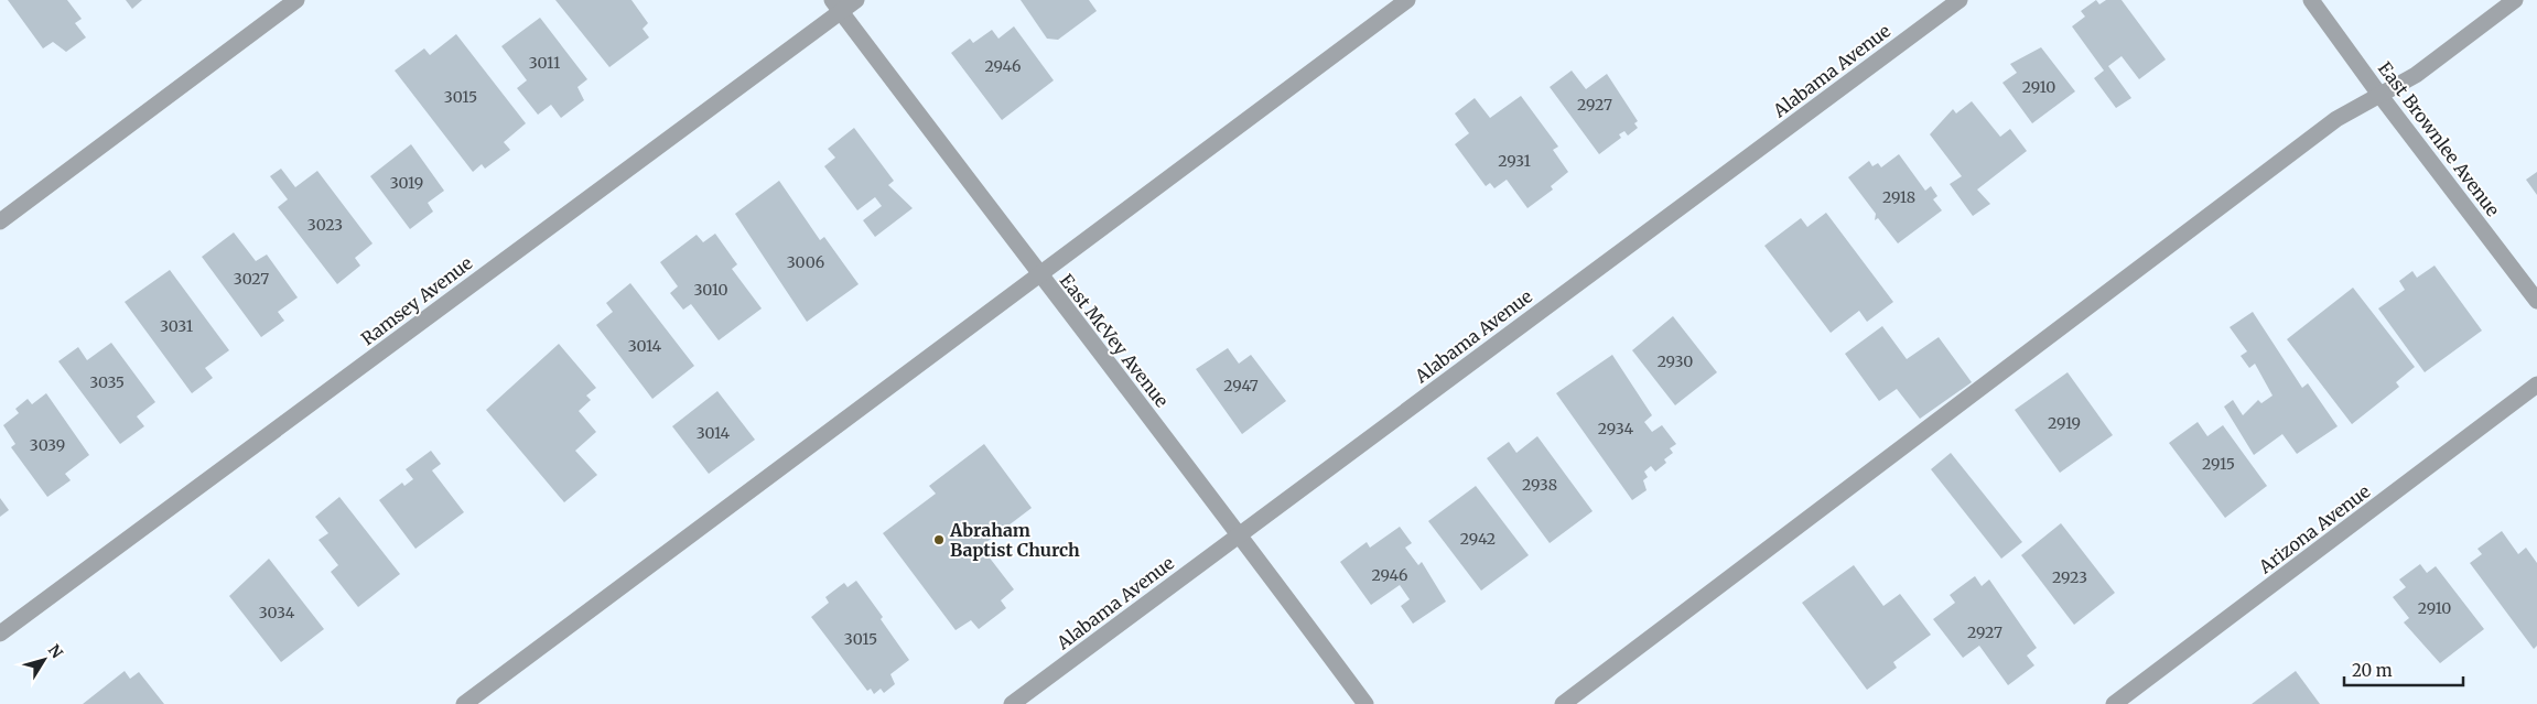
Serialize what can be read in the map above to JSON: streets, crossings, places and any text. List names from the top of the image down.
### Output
{
  "streets": {
    "street": [
      "Alabama Avenue",
      "East Brownlee Avenue",
      "Ramsey Avenue",
      "East McVey Avenue",
      "Arizona Avenue"
    ]
  },
  "crossings": [
    ["Alabama Avenue", "East McVey Avenue"],
    ["Ramsey Avenue", "East McVey Avenue"]
  ],
  "places": ["Abraham Baptist Church"],
  "house_numbers": [
    "3011",
    "2946",
    "2910",
    "3015",
    "2927",
    "2931",
    "3019",
    "2918",
    "3023",
    "3006",
    "3027",
    "3010",
    "3031",
    "3014",
    "2930",
    "3035",
    "2947",
    "2919",
    "2934",
    "3014",
    "3039",
    "2915",
    "2938",
    "2942",
    "2946",
    "2923",
    "2910",
    "3034",
    "2927",
    "3015"
  ],
  "scale_bar": "20 m",
  "north": "top right"
}
